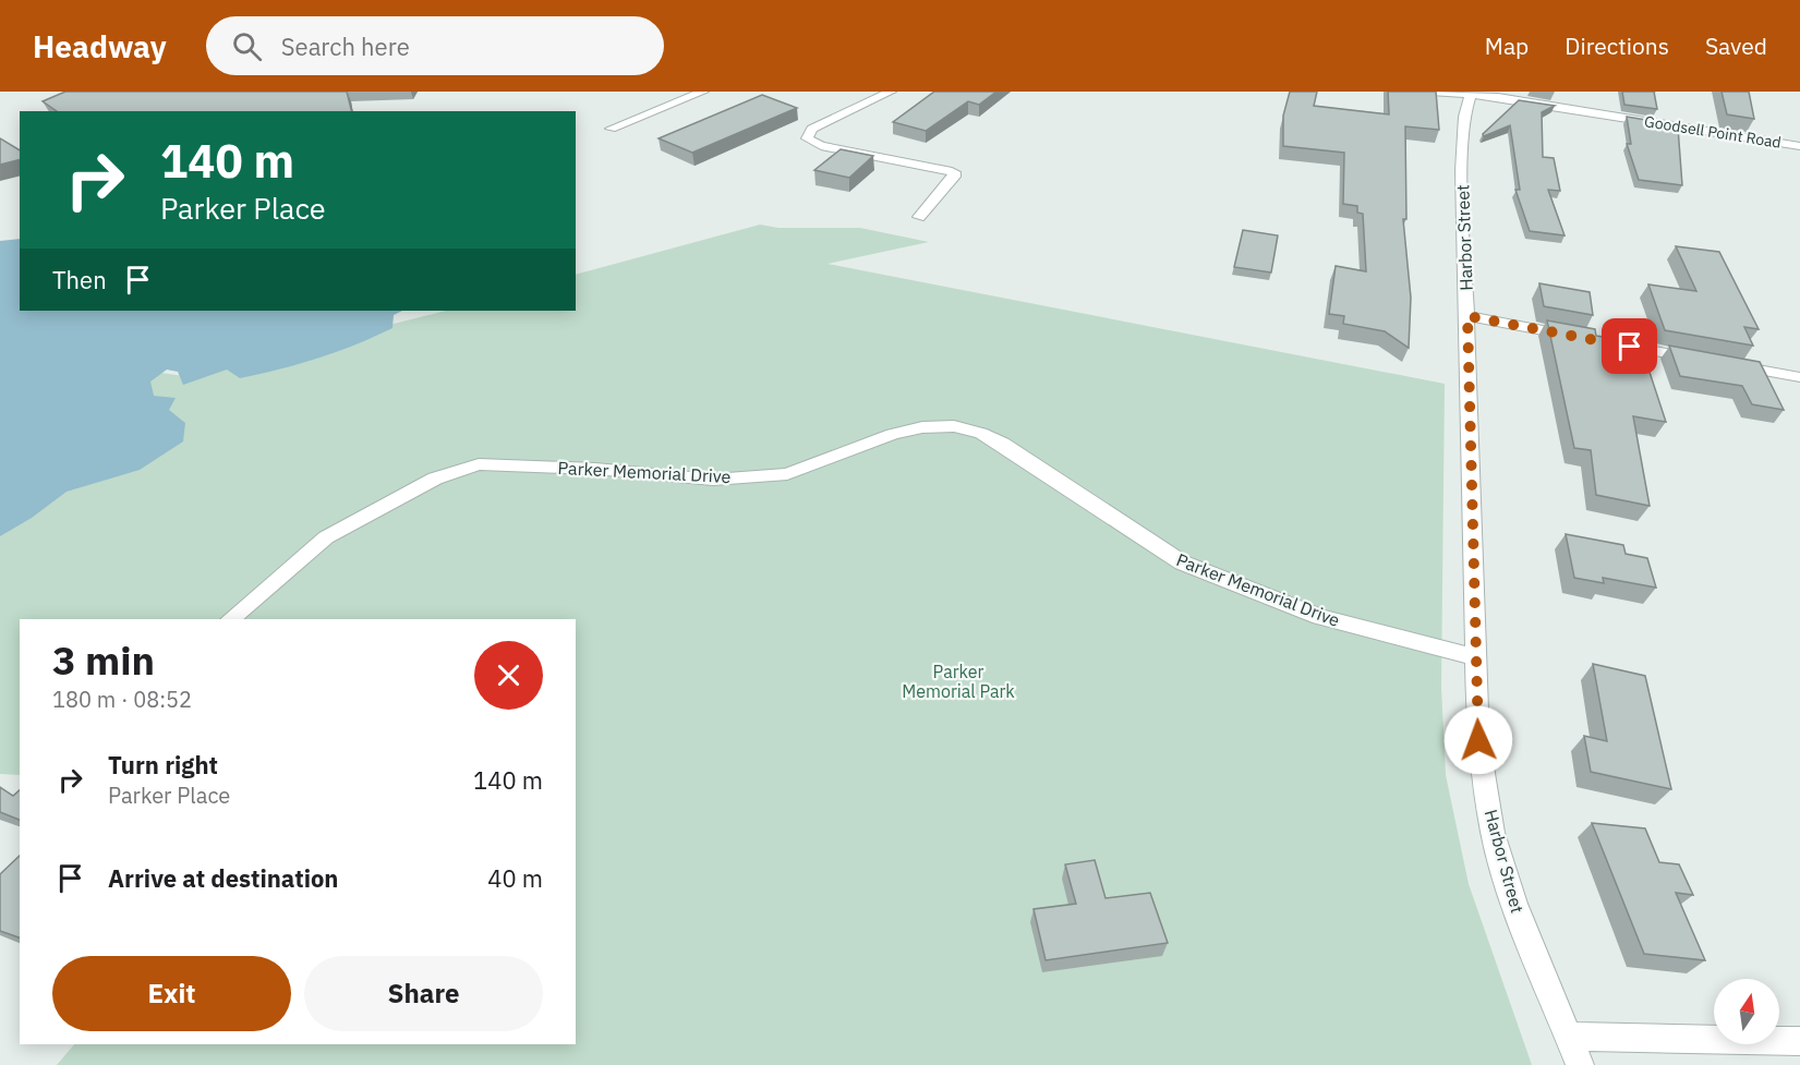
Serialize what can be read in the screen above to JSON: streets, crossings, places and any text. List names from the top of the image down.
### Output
{
  "streets": {
    "street": ["Goodsell Point Road", "Harbor Street", "Parker Memorial Drive"]
  },
  "crossings": [
    ["Goodsell Point Road", "Harbor Street"],
    ["Harbor Street", "Parker Memorial Drive"]
  ],
  "parks": ["Parker Memorial Park"],
  "north": "top",
  "page": {
    "header": "Headway",
    "search": "Search here",
    "nav": ["Map", "Directions", "Saved"],
    "turn": ["140 m", "Parker Place"],
    "then": "Then",
    "heading": ["3 min", "180 m · 08:52"],
    "list": [
      {
        "name": "Turn right",
        "note": "Parker Place",
        "value": "140 m"
      },
      {
        "name": "Arrive at destination",
        "value": "40 m"
      }
    ],
    "buttons": ["Exit", "Share"]
  }
}
